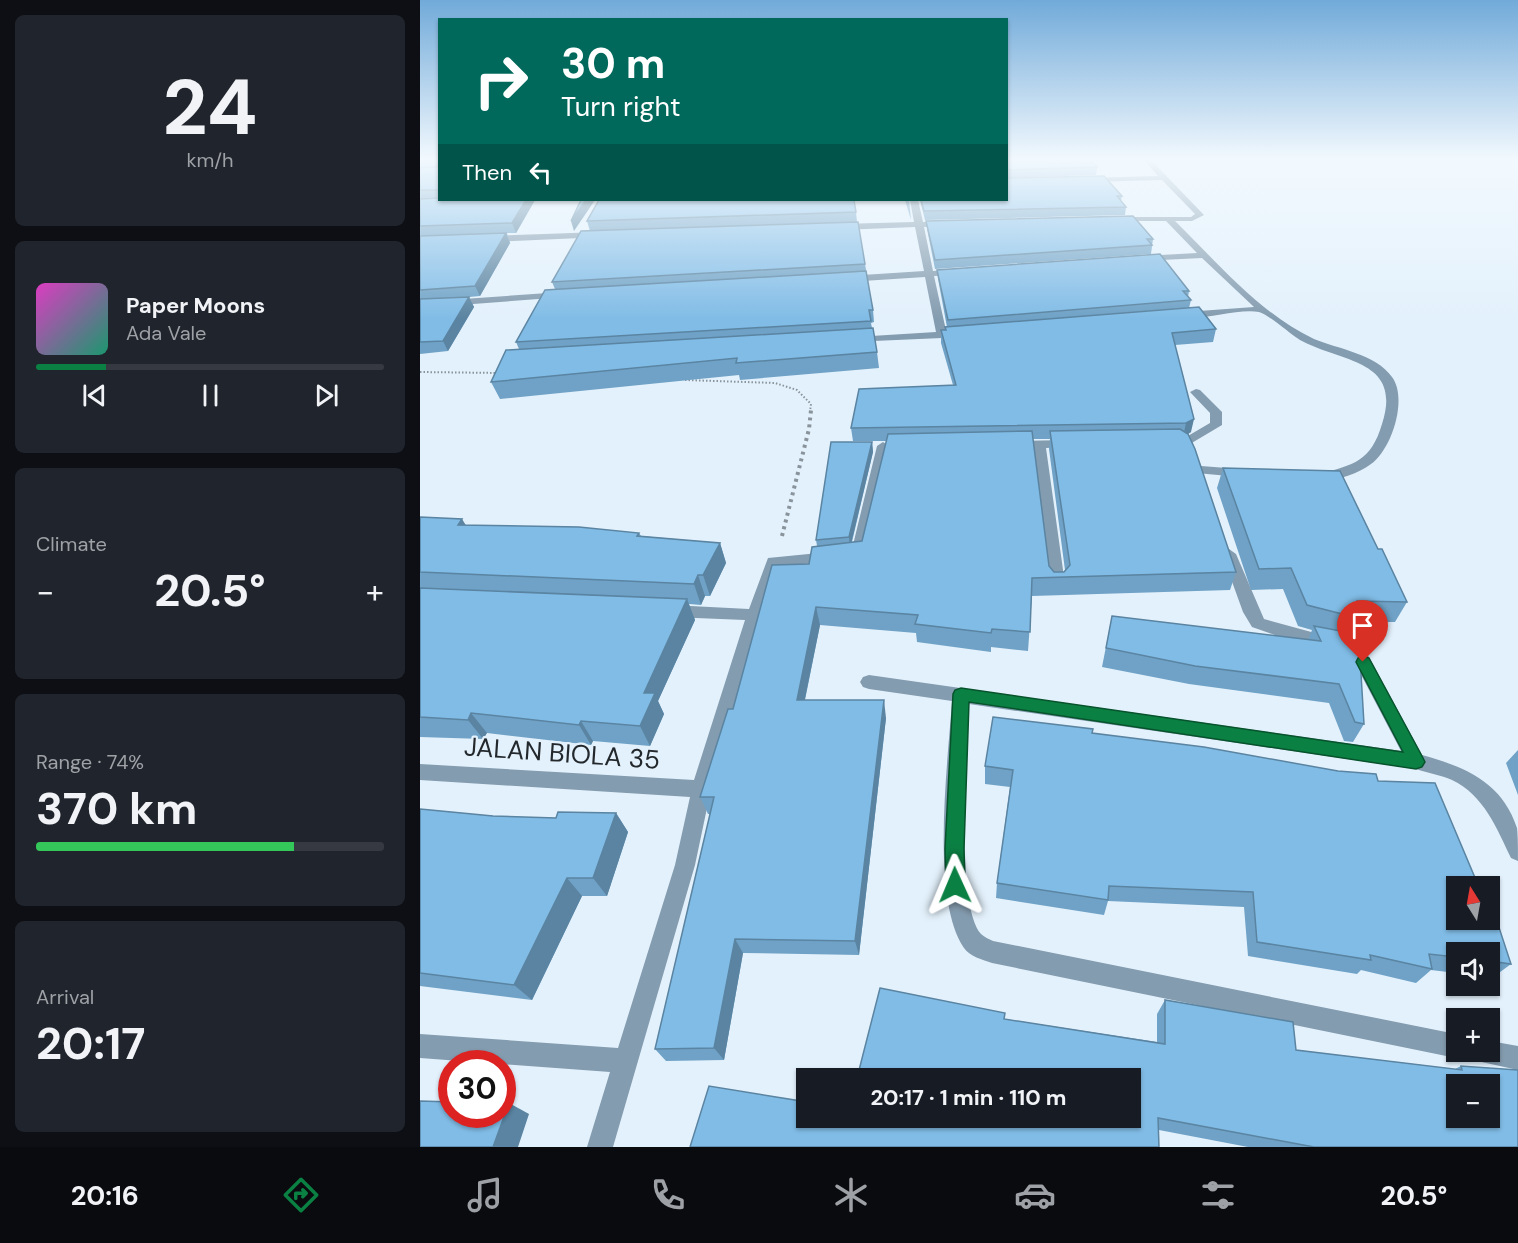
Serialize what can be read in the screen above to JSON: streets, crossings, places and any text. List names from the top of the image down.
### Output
{
  "streets": {
    "street": ["JALAN BIOLA 35"]
  },
  "north": "top",
  "page": {
    "tile": [
      ["24", "km/h"],
      "Climate",
      ["Range · 74%", "370 km"],
      ["Arrival", "20:17"]
    ],
    "turn": ["30 m", "Turn right"],
    "then": "Then",
    "song": ["Paper Moons", "Ada Vale"],
    "heat": ["−", "20.5°", "+"],
    "map_buttons": ["+", "−"],
    "limit": "30",
    "trip": "20:17 · 1 min · 110 m",
    "tabs": ["20:16", "20.5°"]
  }
}
